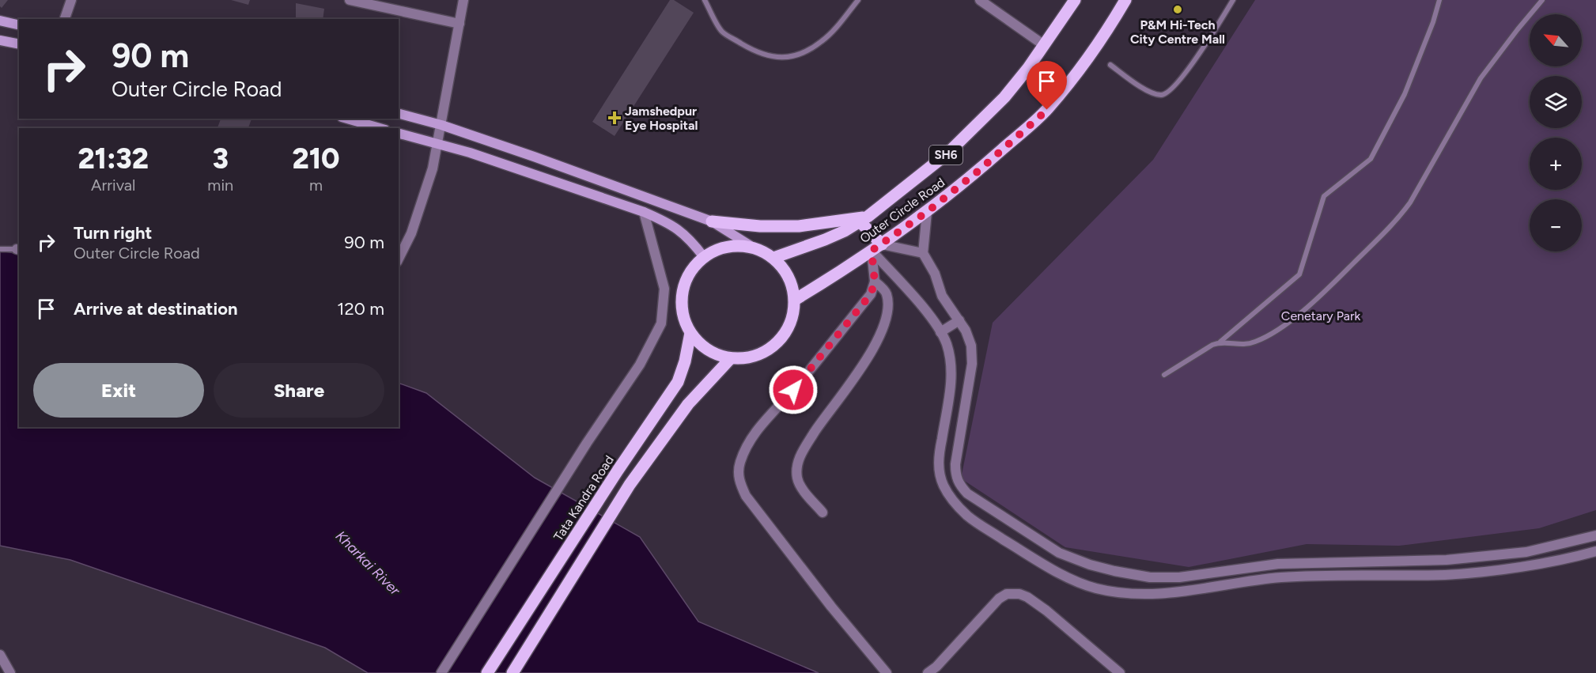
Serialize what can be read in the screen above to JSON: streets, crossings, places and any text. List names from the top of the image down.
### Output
{
  "streets": {
    "main road": ["SH6", "Outer Circle Road", "Tata Kandra Road"]
  },
  "crossings": [
    ["SH6", "Outer Circle Road"],
    ["SH6", "Tata Kandra Road"],
    ["Outer Circle Road", "Tata Kandra Road"]
  ],
  "water": ["Kharkai River"],
  "parks": ["Cenetary Park"],
  "places": {
    "other": ["P&M Hi-Tech City Centre Mall"],
    "health": ["Jamshedpur Eye Hospital"]
  },
  "north": "top left",
  "page": {
    "map_buttons": ["+", "−"],
    "turn": ["90 m", "Outer Circle Road"],
    "eta": [
      "21:32",
      "Arrival",
      "3",
      "min",
      "210",
      "m"
    ],
    "list": [
      {
        "name": "Turn right",
        "note": "Outer Circle Road",
        "value": "90 m"
      },
      {
        "name": "Arrive at destination",
        "value": "120 m"
      }
    ],
    "buttons": ["Exit", "Share"]
  }
}
